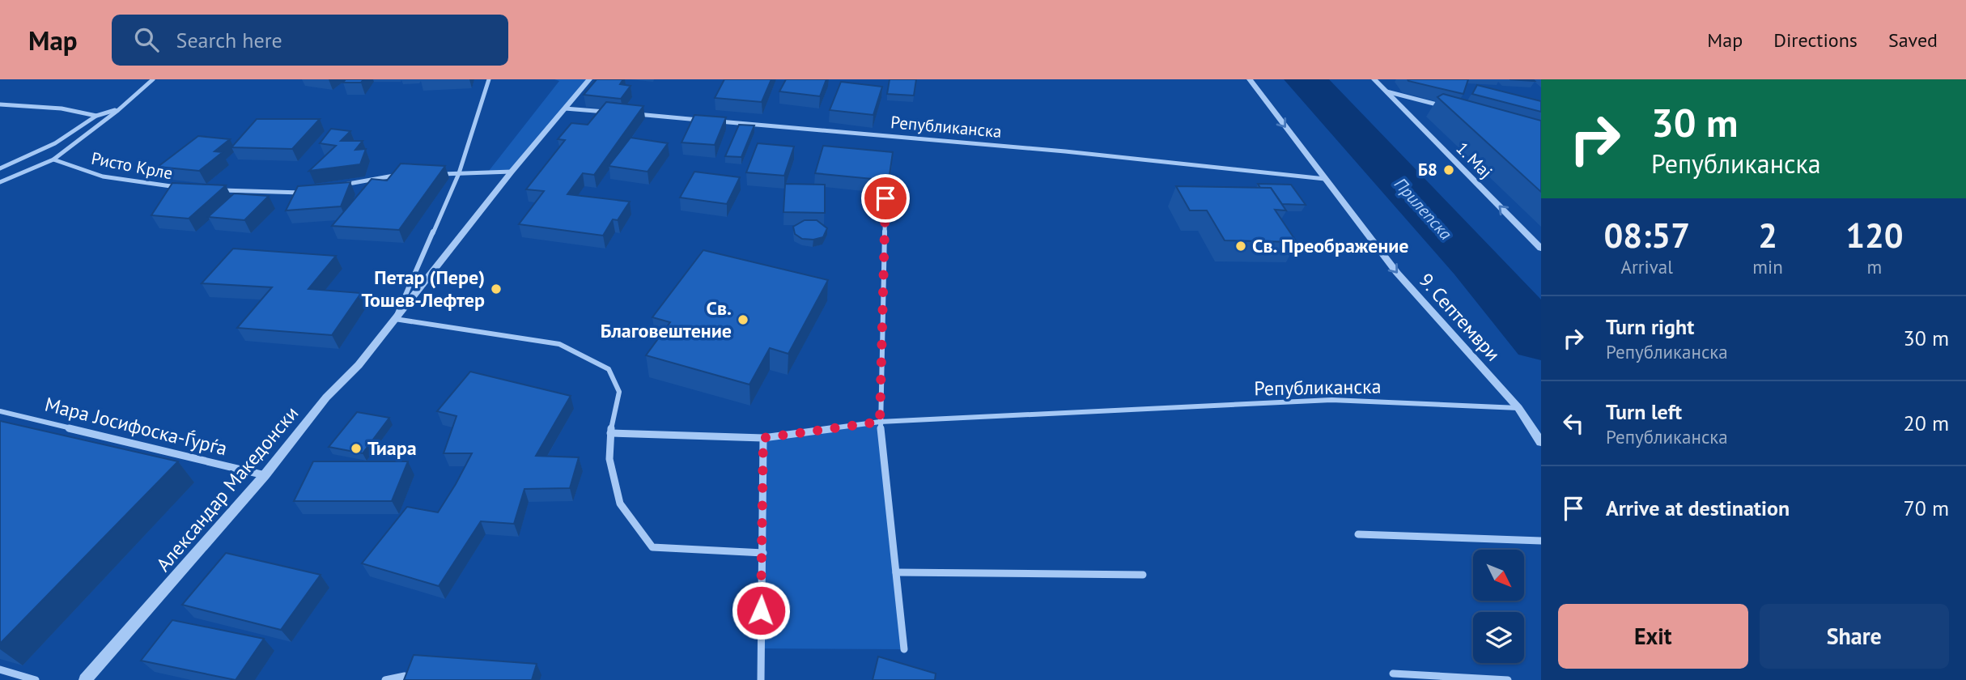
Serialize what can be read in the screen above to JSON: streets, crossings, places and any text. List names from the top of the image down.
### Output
{
  "streets": {
    "street": [
      "Републиканска",
      "1. Мај",
      "Ристо Крле",
      "9. Септември",
      "Мара Јосифоска-Ѓурѓа",
      "Александар Македонски"
    ]
  },
  "crossings": [
    ["Републиканска", "9. Септември"],
    ["Мара Јосифоска-Ѓурѓа", "Александар Македонски"]
  ],
  "one_way": ["1. Мај", "9. Септември"],
  "water": ["Прилепска"],
  "places": [
    "Б8",
    "Св. Преображение",
    "Петар (Пере) Тошев-Лефтер",
    "Св. Благовештение",
    "Тиара"
  ],
  "north": "bottom right",
  "page": {
    "header": "Map",
    "search": "Search here",
    "nav": ["Map", "Directions", "Saved"],
    "turn": ["30 m", "Републиканска"],
    "eta": [
      "08:57",
      "Arrival",
      "2",
      "min",
      "120",
      "m"
    ],
    "list": [
      {
        "name": "Turn right",
        "note": "Републиканска",
        "value": "30 m"
      },
      {
        "name": "Turn left",
        "note": "Републиканска",
        "value": "20 m"
      },
      {
        "name": "Arrive at destination",
        "value": "70 m"
      }
    ],
    "buttons": ["Exit", "Share"]
  }
}
